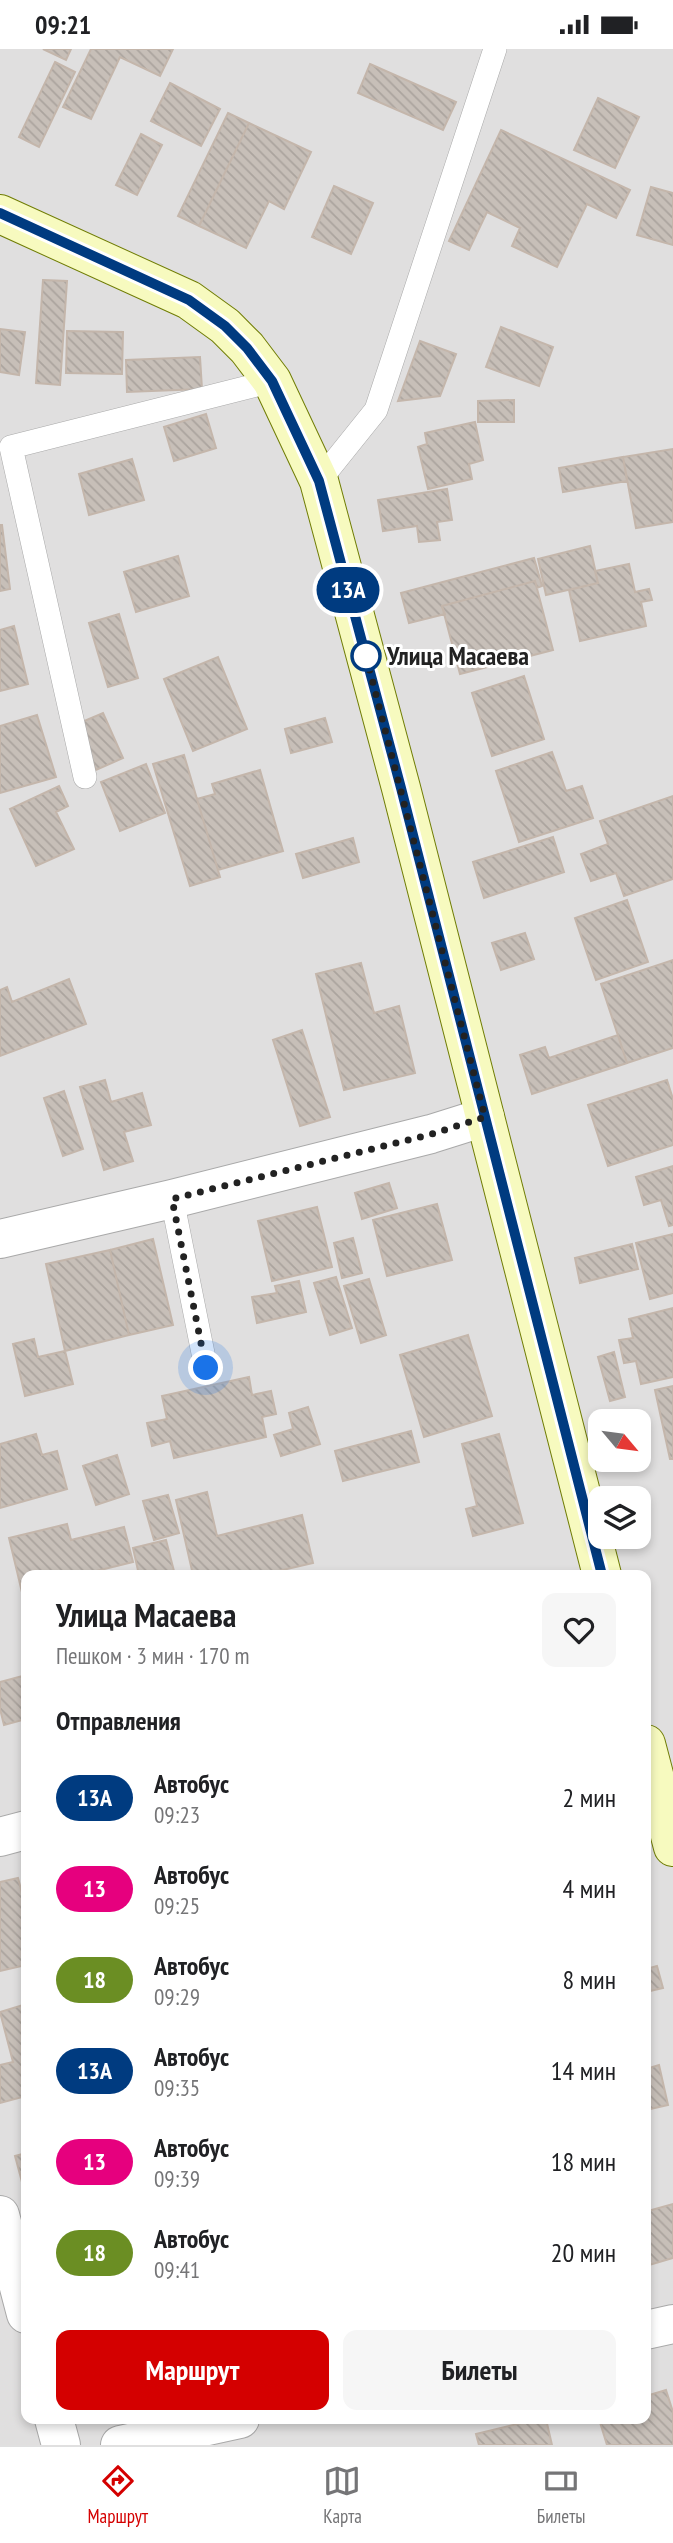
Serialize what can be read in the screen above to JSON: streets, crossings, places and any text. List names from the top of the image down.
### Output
{
  "places": ["Улица Масаева"],
  "lines": ["bus line 13А"],
  "north": "bottom right",
  "page": {
    "status": "09:21",
    "on_map": "13А",
    "heading": [
      ["Улица Масаева", "Пешком · 3 мин · 170 m"],
      "Отправления"
    ],
    "list": [
      {
        "mark": "13А",
        "name": "Автобус",
        "note": "09:23",
        "value": "2 мин"
      },
      {
        "mark": "13",
        "name": "Автобус",
        "note": "09:25",
        "value": "4 мин"
      },
      {
        "mark": "18",
        "name": "Автобус",
        "note": "09:29",
        "value": "8 мин"
      },
      {
        "mark": "13А",
        "name": "Автобус",
        "note": "09:35",
        "value": "14 мин"
      },
      {
        "mark": "13",
        "name": "Автобус",
        "note": "09:39",
        "value": "18 мин"
      },
      {
        "mark": "18",
        "name": "Автобус",
        "note": "09:41",
        "value": "20 мин"
      }
    ],
    "buttons": ["Маршрут", "Билеты"],
    "tabs": ["Маршрут", "Карта", "Билеты"]
  }
}
